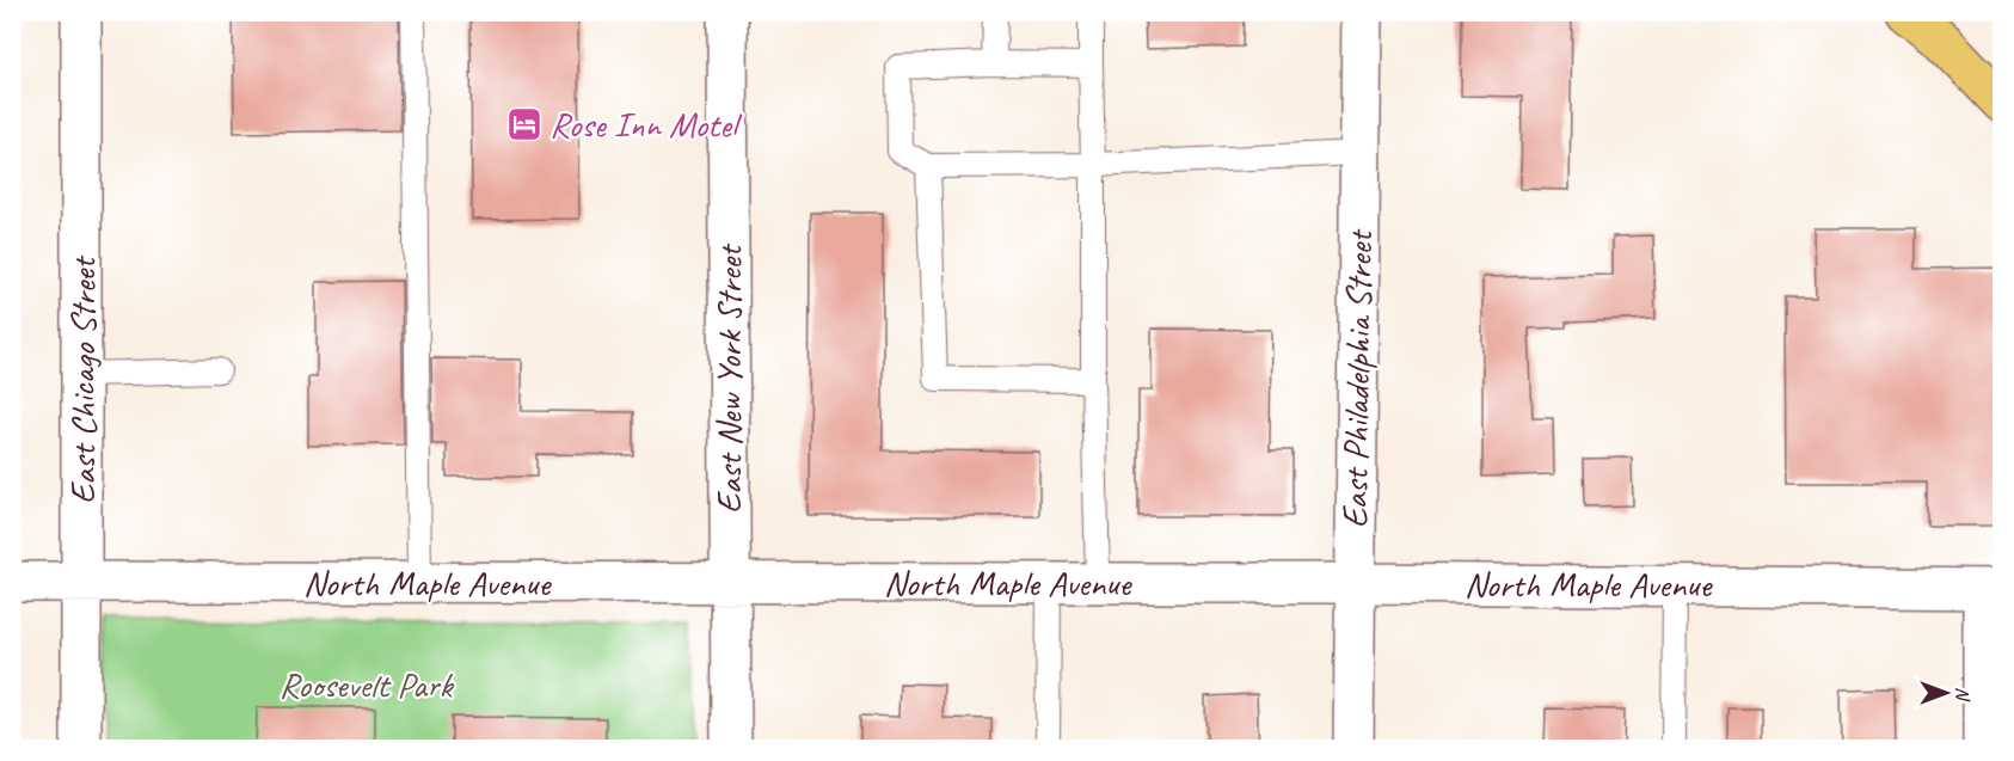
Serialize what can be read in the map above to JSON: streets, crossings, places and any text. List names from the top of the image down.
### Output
{
  "streets": {
    "street": [
      "East New York Street",
      "East Philadelphia Street",
      "East Chicago Street",
      "North Maple Avenue"
    ]
  },
  "crossings": [
    ["East New York Street", "North Maple Avenue"],
    ["East Philadelphia Street", "North Maple Avenue"],
    ["East Chicago Street", "North Maple Avenue"]
  ],
  "parks": ["Roosevelt Park"],
  "places": {
    "hotel": ["Rose Inn Motel"]
  },
  "north": "right"
}
